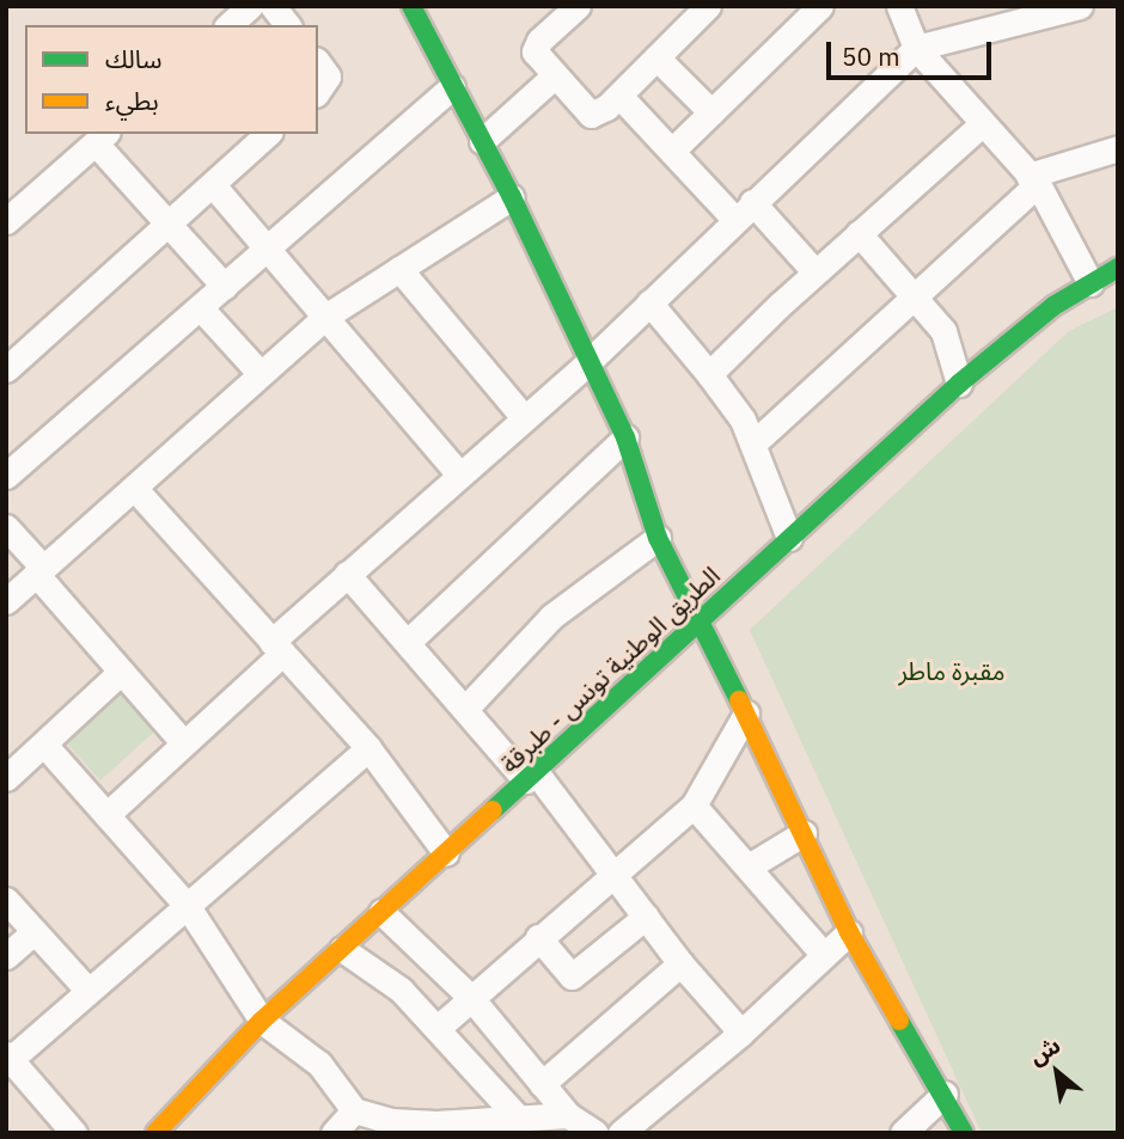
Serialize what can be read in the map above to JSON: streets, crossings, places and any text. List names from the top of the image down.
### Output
{
  "streets": {
    "main road": ["الطريق الوطنية تونس - طبرقة"]
  },
  "parks": ["مقبرة ماطر"],
  "legend": ["سالك", "بطيء"],
  "scale_bar": "50 m",
  "north": "top left"
}
